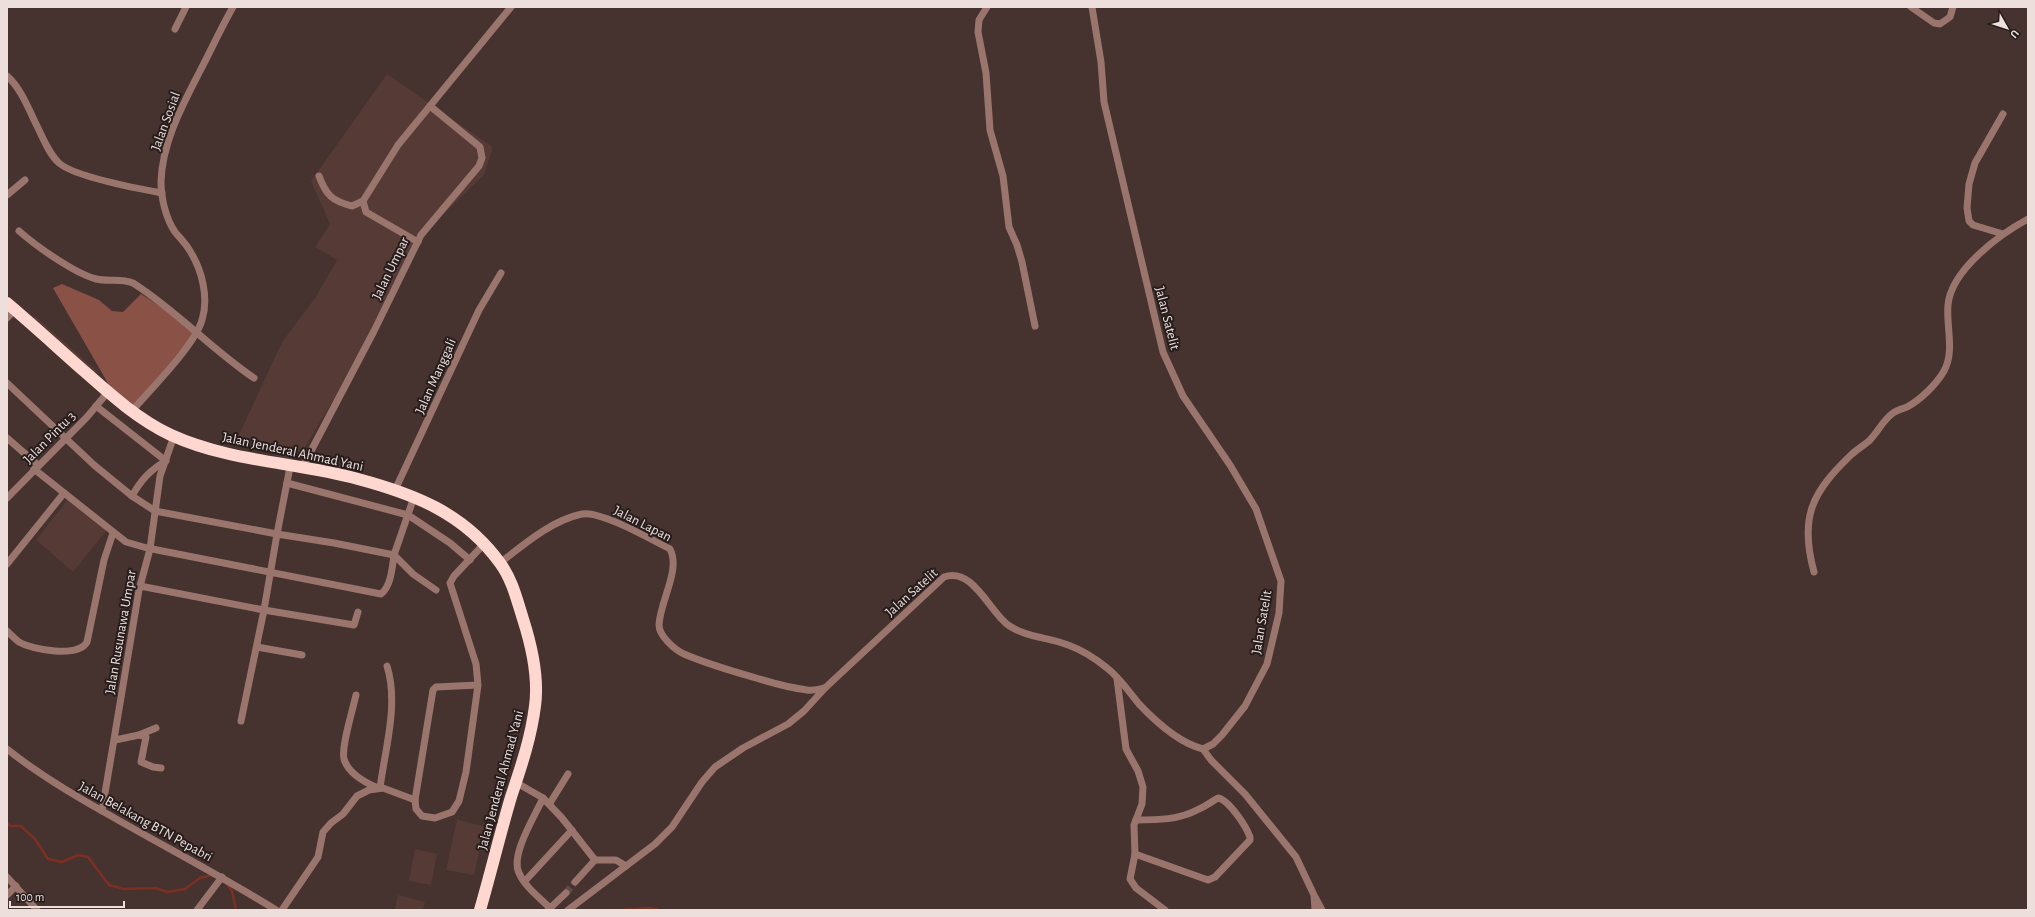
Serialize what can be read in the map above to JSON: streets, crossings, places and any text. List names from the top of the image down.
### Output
{
  "streets": {
    "highway": ["Jalan Jenderal Ahmad Yani"],
    "street": [
      "Jalan Sosial",
      "Jalan Umpar",
      "Jalan Satelit",
      "Jalan Manggali",
      "Jalan Pintu 3",
      "Jalan Lapan",
      "Jalan Rusunawa Umpar",
      "Jalan Belakang BTN Pepabri"
    ]
  },
  "crossings": [
    ["Jalan Sosial", "Jalan Jenderal Ahmad Yani"],
    ["Jalan Umpar", "Jalan Jenderal Ahmad Yani"],
    ["Jalan Satelit", "Jalan Lapan"],
    ["Jalan Manggali", "Jalan Jenderal Ahmad Yani"],
    ["Jalan Pintu 3", "Jalan Jenderal Ahmad Yani"],
    ["Jalan Jenderal Ahmad Yani", "Jalan Lapan"],
    ["Jalan Jenderal Ahmad Yani", "Jalan Rusunawa Umpar"],
    ["Jalan Rusunawa Umpar", "Jalan Belakang BTN Pepabri"]
  ],
  "scale_bar": "100 m",
  "north": "bottom right"
}
